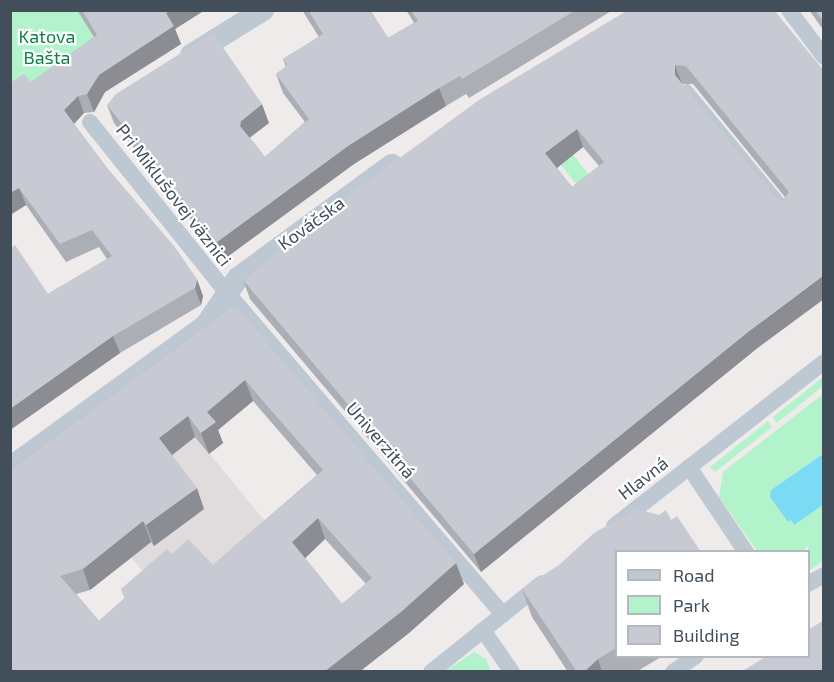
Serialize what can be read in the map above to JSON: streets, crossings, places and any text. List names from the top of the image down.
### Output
{
  "streets": {
    "street": [
      "Pri Miklušovej väznici",
      "Kováčska",
      "Univerzitná",
      "Hlavná"
    ]
  },
  "crossings": [
    ["Pri Miklušovej väznici", "Kováčska"],
    ["Pri Miklušovej väznici", "Univerzitná"],
    ["Kováčska", "Univerzitná"]
  ],
  "parks": ["Katova Bašta"],
  "legend": ["Road", "Park", "Building"]
}
